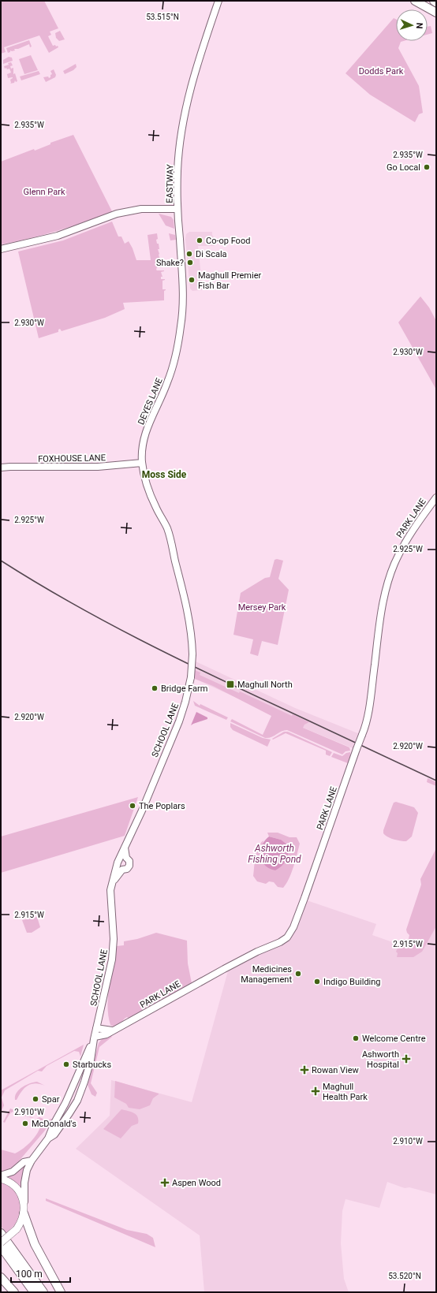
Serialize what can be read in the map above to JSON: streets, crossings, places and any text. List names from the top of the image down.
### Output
{
  "streets": {
    "street": [
      "EASTWAY",
      "DEYES LANE",
      "FOXHOUSE LANE",
      "PARK LANE",
      "SCHOOL LANE"
    ]
  },
  "crossings": [
    ["EASTWAY", "DEYES LANE"],
    ["DEYES LANE", "FOXHOUSE LANE"],
    ["DEYES LANE", "SCHOOL LANE"],
    ["PARK LANE", "SCHOOL LANE"]
  ],
  "districts": ["Moss Side"],
  "water": ["Ashworth Fishing Pond"],
  "parks": ["Dodds Park", "Glenn Park", "Mersey Park"],
  "places": {
    "other": [
      "Go Local",
      "Co-op Food",
      "Di Scala",
      "Shake?",
      "Maghull Premier Fish Bar",
      "Bridge Farm",
      "The Poplars",
      "Medicines Management",
      "Indigo Building",
      "Welcome Centre",
      "Starbucks",
      "Spar",
      "McDonald's"
    ],
    "transit": ["Maghull North"],
    "health": [
      "Ashworth Hospital",
      "Rowan View",
      "Maghull Health Park",
      "Aspen Wood"
    ]
  },
  "scale_bar": "100 m",
  "north": "right",
  "coordinates": [
    "53.515°N",
    "2.935°W",
    "2.930°W",
    "2.925°W",
    "2.920°W",
    "2.915°W",
    "2.910°W",
    "53.520°N"
  ]
}
